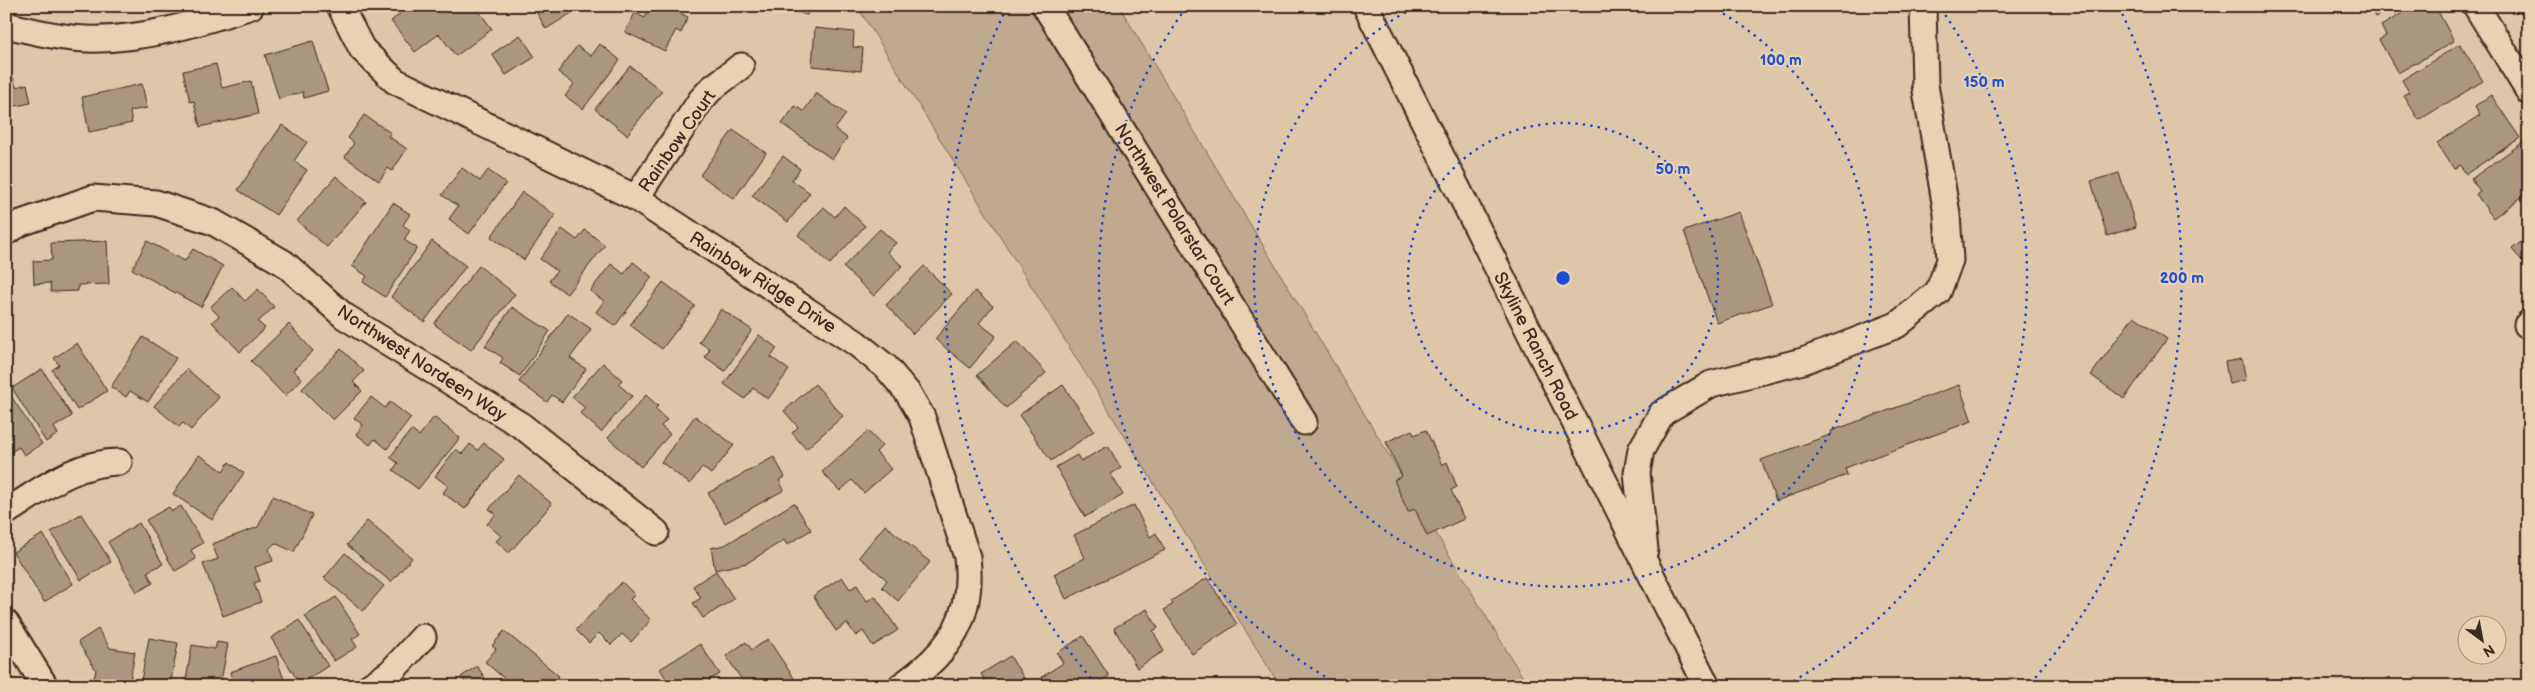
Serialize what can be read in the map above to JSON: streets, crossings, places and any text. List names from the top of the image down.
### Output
{
  "streets": {
    "street": [
      "Rainbow Court",
      "Northwest Polarstar Court",
      "Rainbow Ridge Drive",
      "Skyline Ranch Road",
      "Northwest Nordeen Way"
    ]
  },
  "crossings": [
    ["Rainbow Court", "Rainbow Ridge Drive"]
  ],
  "north": "bottom right",
  "rings": [
    "100 m",
    "150 m",
    "50 m",
    "200 m"
  ]
}
